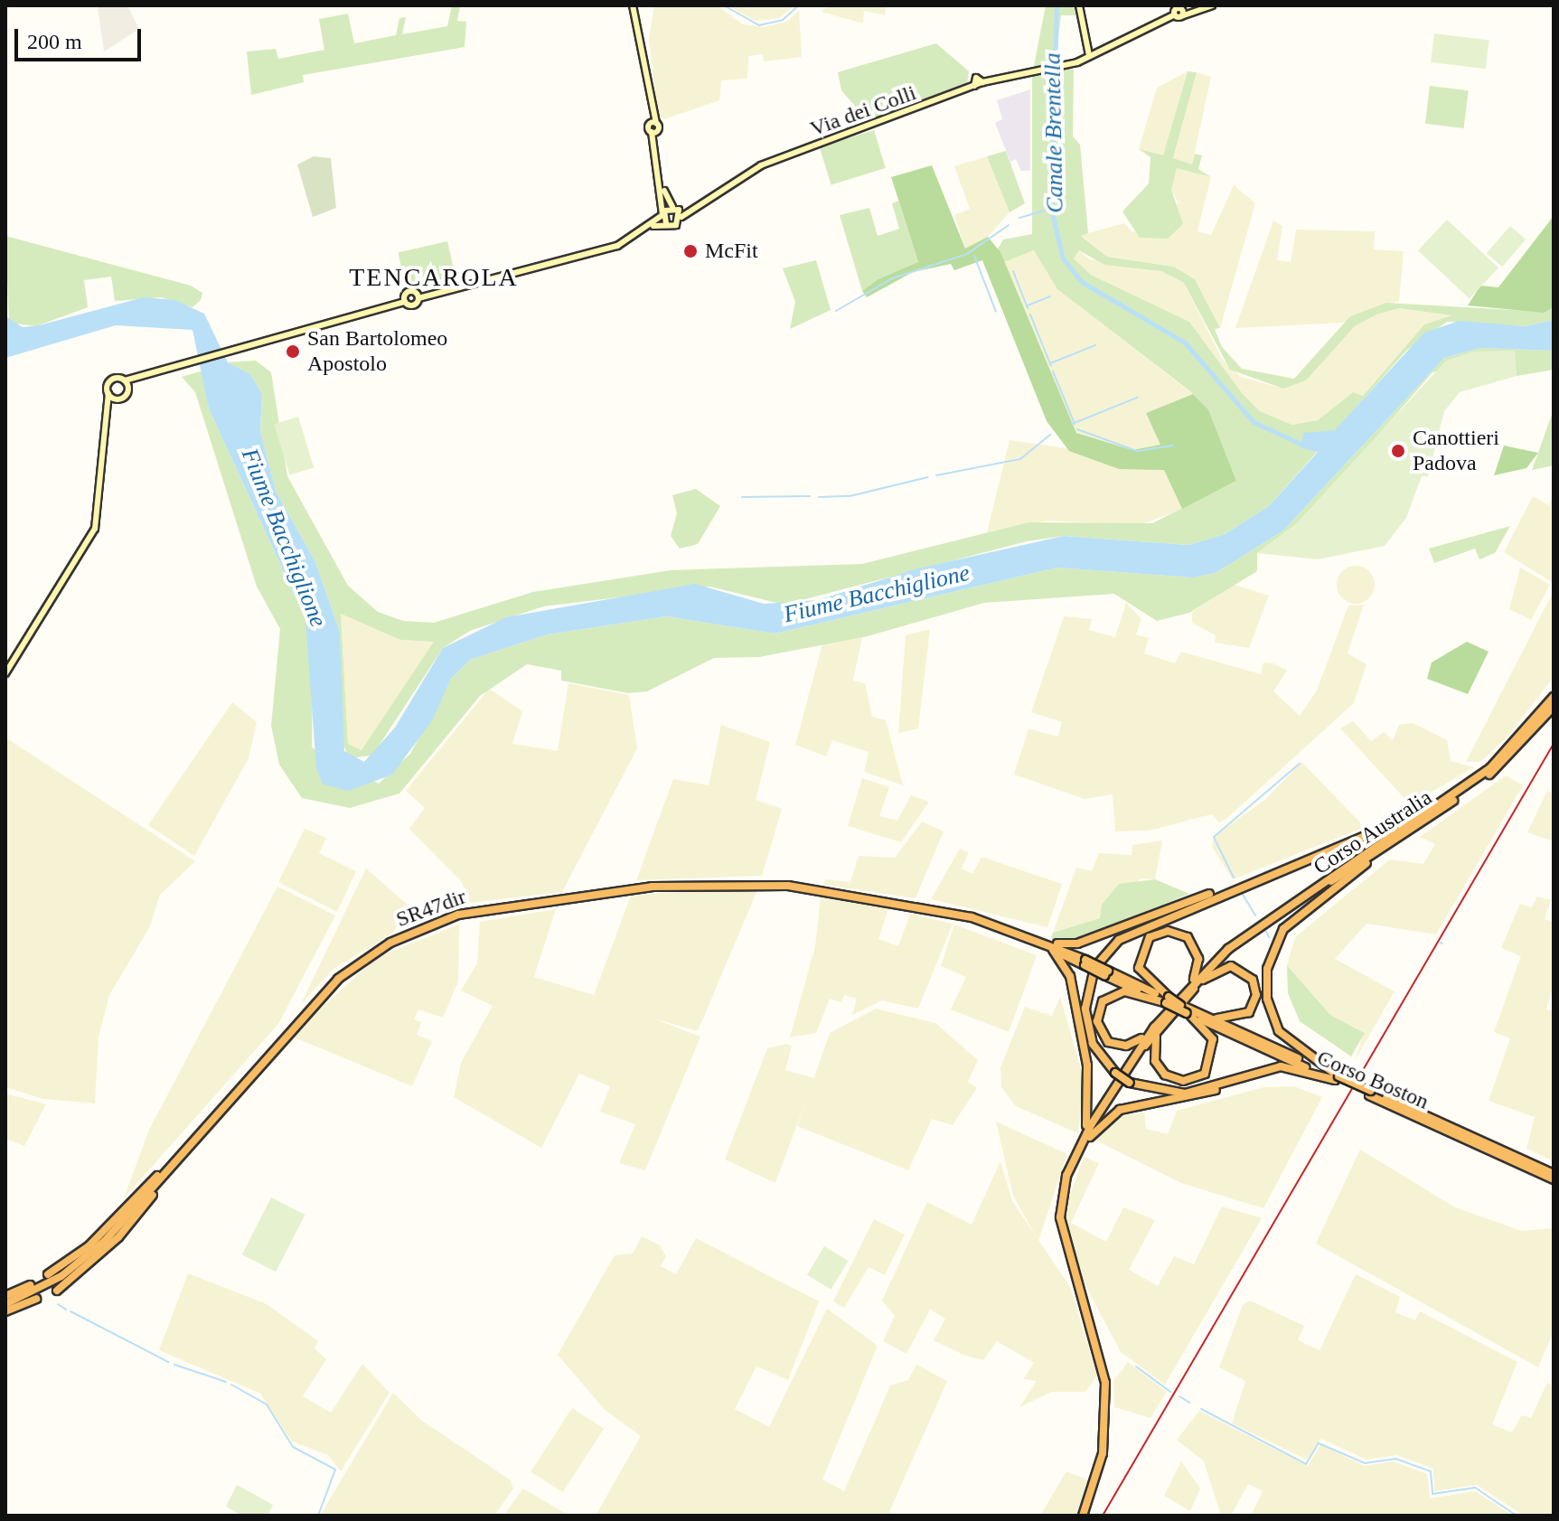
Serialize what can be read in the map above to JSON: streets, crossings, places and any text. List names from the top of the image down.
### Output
{
  "streets": {
    "highway": ["Corso Australia", "SR47dir", "Corso Boston"],
    "main road": ["Via dei Colli"]
  },
  "crossings": [
    ["Corso Australia", "Corso Boston"],
    ["SR47dir", "Corso Boston"]
  ],
  "districts": ["TENCAROLA"],
  "water": ["Canale Brentella", "Fiume Bacchiglione"],
  "places": ["McFit", "San Bartolomeo Apostolo", "Canottieri Padova"],
  "scale_bar": "200 m"
}
